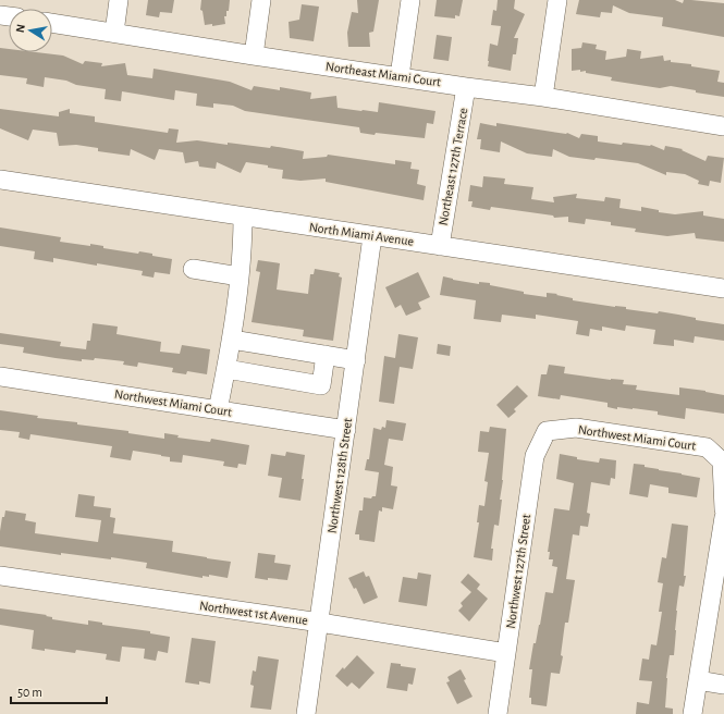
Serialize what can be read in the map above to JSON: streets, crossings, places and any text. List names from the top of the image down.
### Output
{
  "streets": {
    "street": [
      "Northeast Miami Court",
      "Northeast 127th Terrace",
      "North Miami Avenue",
      "Northwest Miami Court",
      "Northwest 128th Street",
      "Northwest 127th Street",
      "Northwest 1st Avenue"
    ]
  },
  "crossings": [
    ["Northeast Miami Court", "Northeast 127th Terrace"],
    ["Northeast 127th Terrace", "North Miami Avenue"],
    ["North Miami Avenue", "Northwest 128th Street"],
    ["Northwest Miami Court", "Northwest 128th Street"],
    ["Northwest Miami Court", "Northwest 127th Street"],
    ["Northwest 128th Street", "Northwest 1st Avenue"],
    ["Northwest 127th Street", "Northwest 1st Avenue"]
  ],
  "scale_bar": "50 m",
  "north": "left"
}
